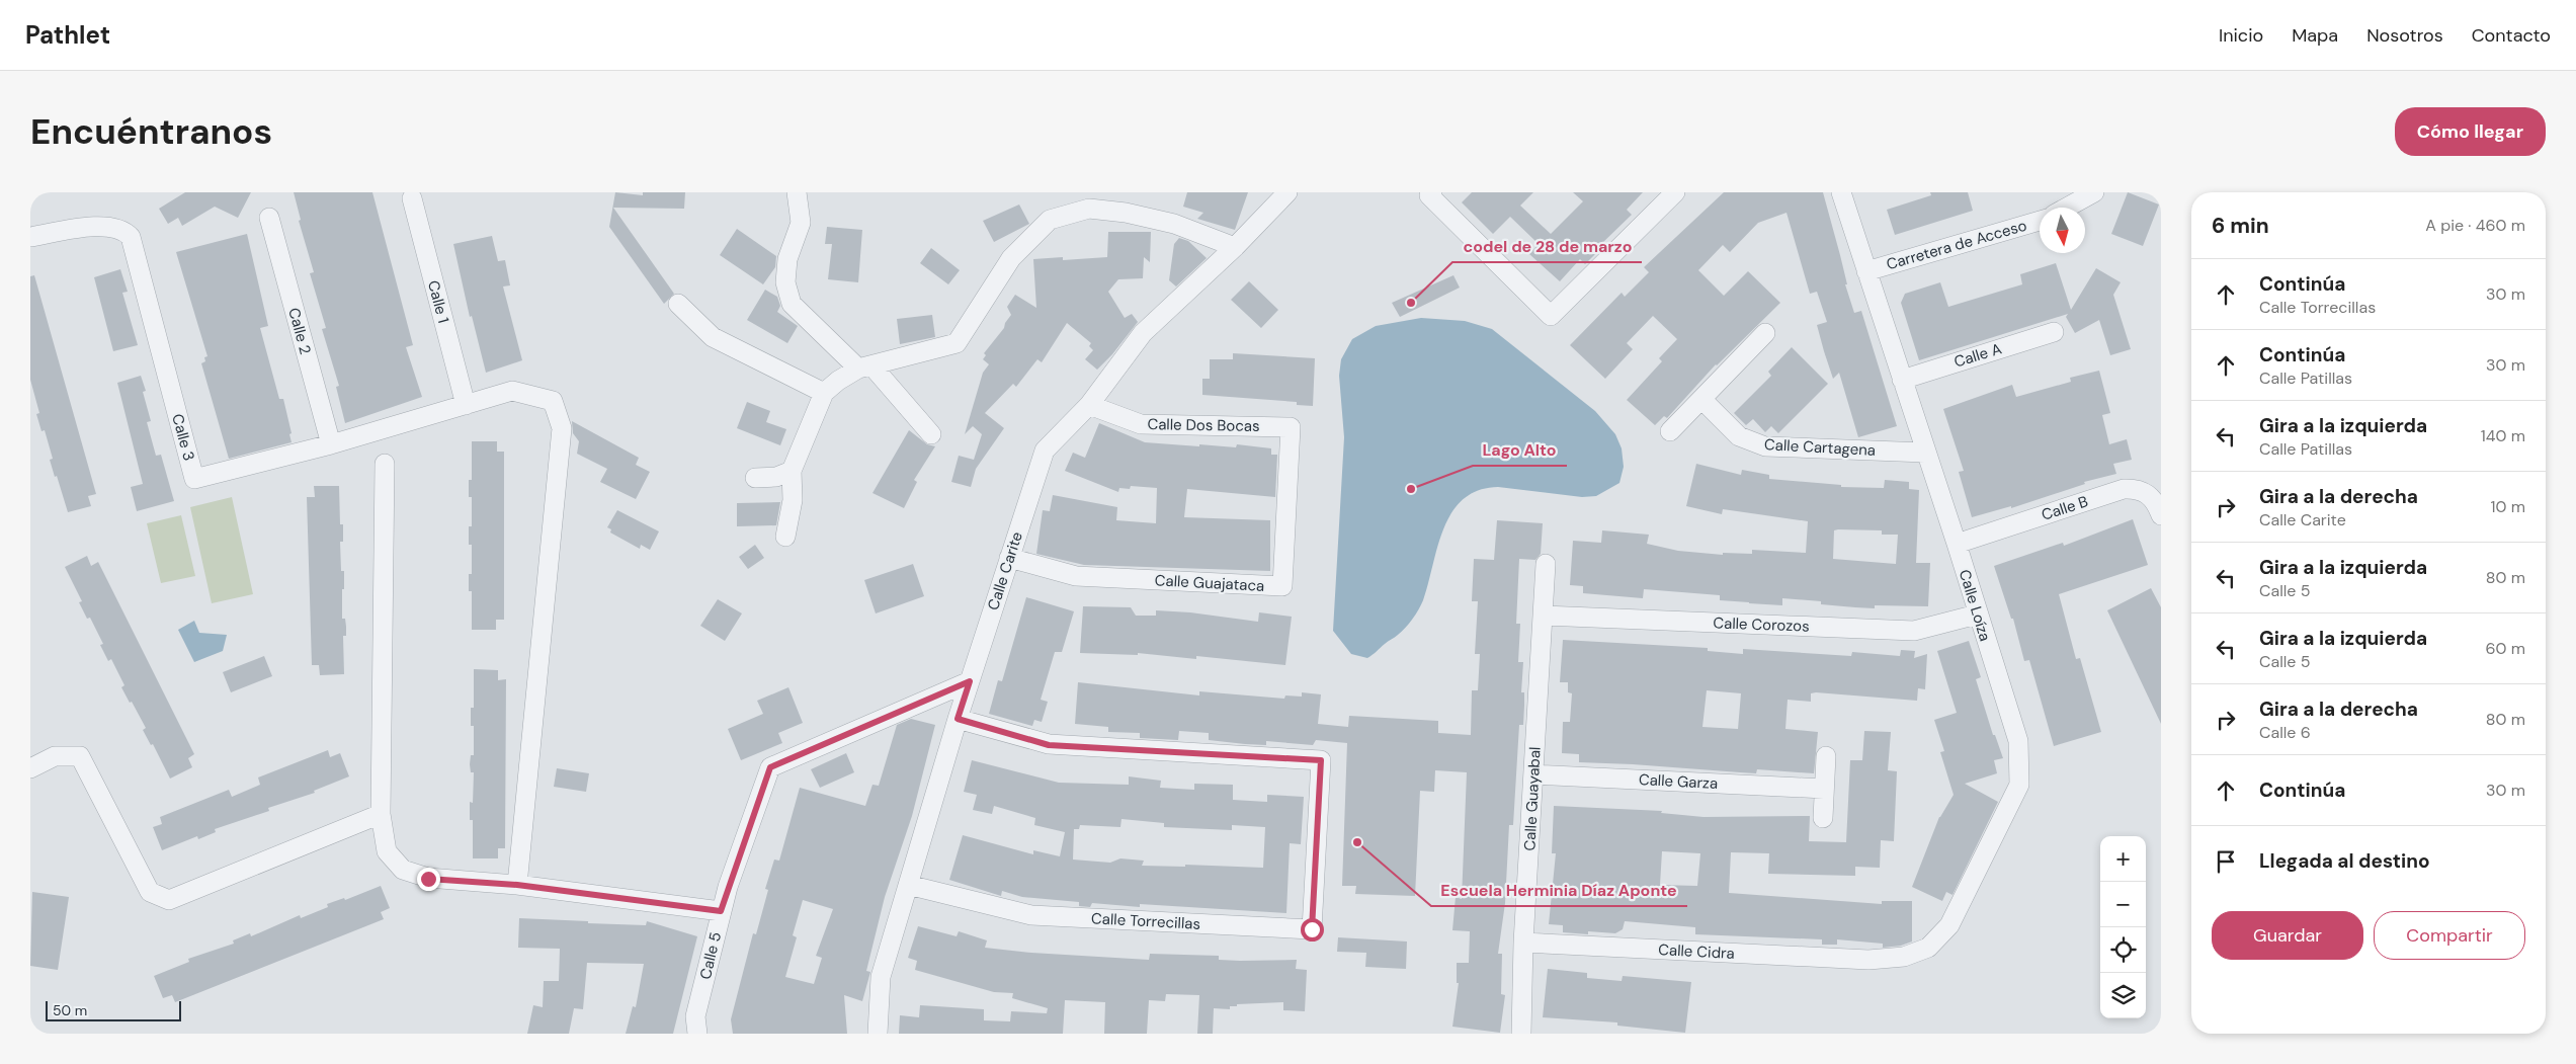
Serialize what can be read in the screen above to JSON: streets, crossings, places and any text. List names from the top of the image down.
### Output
{
  "streets": {
    "street": [
      "Carretera de Acceso",
      "Calle 1",
      "Calle 2",
      "Calle A",
      "Calle Dos Bocas",
      "Calle 3",
      "Calle Cartagena",
      "Calle B",
      "Calle Carite",
      "Calle Guajataca",
      "Calle Loíza",
      "Calle Corozos",
      "Calle Garza",
      "Calle Guayabal",
      "Calle Torrecillas",
      "Calle Cidra",
      "Calle 5"
    ]
  },
  "crossings": [
    ["Carretera de Acceso", "Calle Loíza"],
    ["Calle 1", "Calle 3"],
    ["Calle 2", "Calle 3"],
    ["Calle A", "Calle Loíza"],
    ["Calle Dos Bocas", "Calle Carite"],
    ["Calle Dos Bocas", "Calle Guajataca"],
    ["Calle Cartagena", "Calle Loíza"],
    ["Calle B", "Calle Loíza"],
    ["Calle Carite", "Calle Guajataca"],
    ["Calle Carite", "Calle Torrecillas"],
    ["Calle Carite", "Calle 5"],
    ["Calle Loíza", "Calle Corozos"],
    ["Calle Loíza", "Calle Cidra"],
    ["Calle Corozos", "Calle Guayabal"],
    ["Calle Garza", "Calle Guayabal"],
    ["Calle Guayabal", "Calle Cidra"]
  ],
  "places": ["codel de 28 de marzo", "Lago Alto", "Escuela Herminia Díaz Aponte"],
  "scale_bar": "50 m",
  "north": "bottom",
  "page": {
    "header": "Pathlet",
    "nav": [
      "Inicio",
      "Mapa",
      "Nosotros",
      "Contacto"
    ],
    "buttons": [
      "Cómo llegar",
      ["Guardar", "Compartir"]
    ],
    "title": "Encuéntranos",
    "heading": ["6 min", "A pie · 460 m"],
    "list": [
      ["Continúa", "Calle Torrecillas", "30 m"],
      ["Continúa", "Calle Patillas", "30 m"],
      ["Gira a la izquierda", "Calle Patillas", "140 m"],
      ["Gira a la derecha", "Calle Carite", "10 m"],
      ["Gira a la izquierda", "Calle 5", "80 m"],
      ["Gira a la izquierda", "Calle 5", "60 m"],
      ["Gira a la derecha", "Calle 6", "80 m"],
      ["Continúa", "30 m"],
      "Llegada al destino"
    ],
    "map_buttons": ["+", "−"],
    "scale": "50 m"
  }
}
